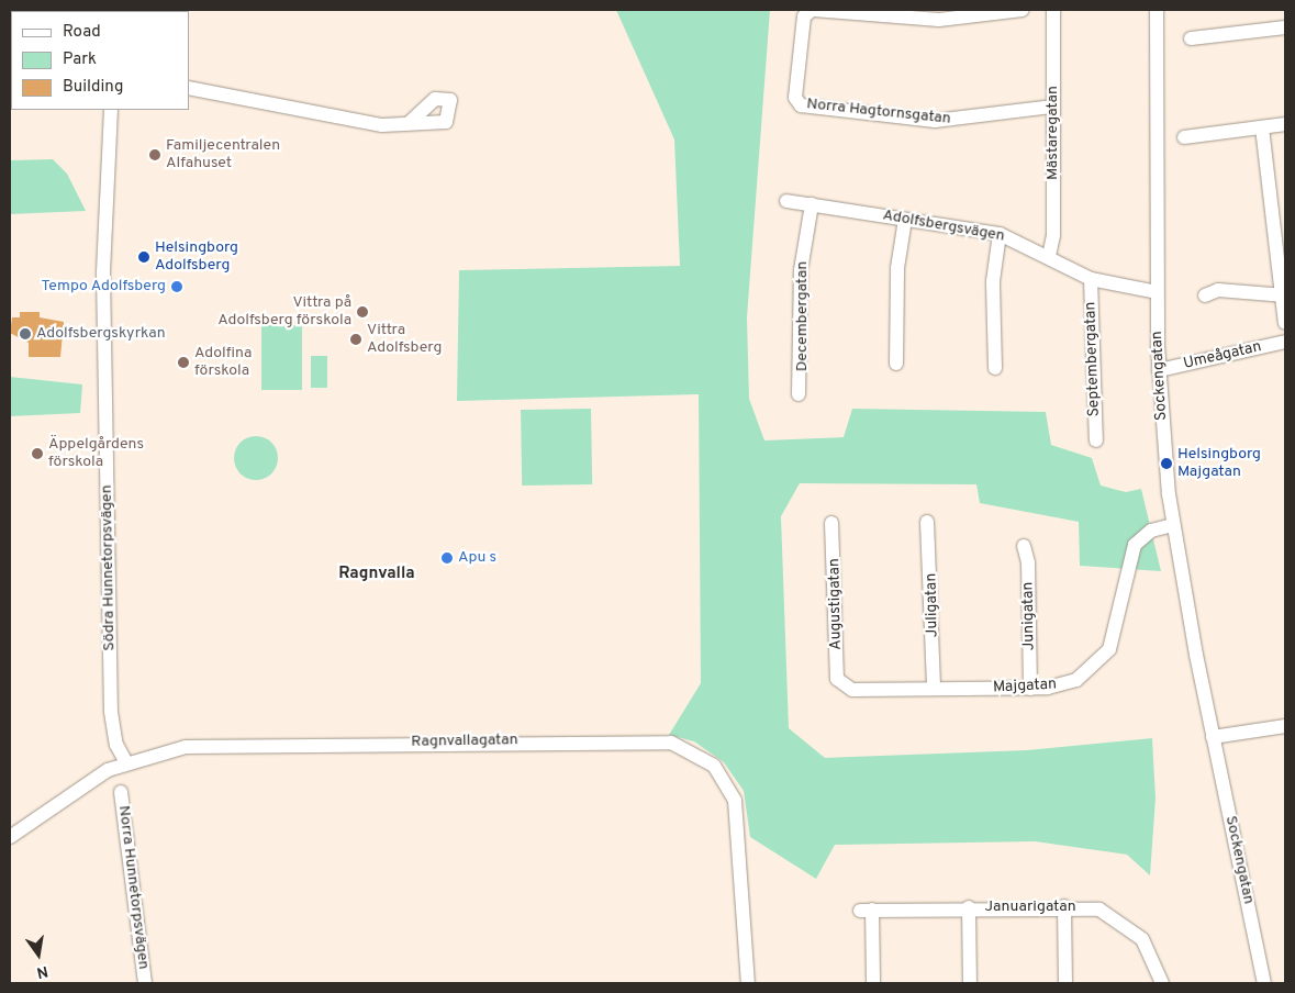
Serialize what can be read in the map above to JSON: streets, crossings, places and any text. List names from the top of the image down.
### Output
{
  "streets": {
    "street": [
      "Norra Hagtornsgatan",
      "Mästaregatan",
      "Adolfsbergsvägen",
      "Decembergatan",
      "Umeågatan",
      "Septembergatan",
      "Sockengatan",
      "Södra Hunnetorpsvägen",
      "Augustigatan",
      "Juligatan",
      "Junigatan",
      "Majgatan",
      "Ragnvallagatan",
      "Norra Hunnetorpsvägen",
      "Januarigatan"
    ]
  },
  "crossings": [
    ["Norra Hagtornsgatan", "Mästaregatan"],
    ["Mästaregatan", "Adolfsbergsvägen"],
    ["Adolfsbergsvägen", "Decembergatan"],
    ["Adolfsbergsvägen", "Septembergatan"],
    ["Adolfsbergsvägen", "Sockengatan"],
    ["Umeågatan", "Sockengatan"],
    ["Sockengatan", "Majgatan"],
    ["Södra Hunnetorpsvägen", "Ragnvallagatan"],
    ["Augustigatan", "Majgatan"],
    ["Juligatan", "Majgatan"],
    ["Junigatan", "Majgatan"]
  ],
  "districts": ["Ragnvalla"],
  "places": [
    "Familjecentralen Alfahuset",
    "Helsingborg Adolfsberg",
    "Tempo Adolfsberg",
    "Vittra på Adolfsberg förskola",
    "Adolfsbergskyrkan",
    "Vittra Adolfsberg",
    "Adolfina förskola",
    "Äppelgårdens förskola",
    "Helsingborg Majgatan",
    "Apu s"
  ],
  "legend": ["Road", "Park", "Building"],
  "north": "bottom"
}
